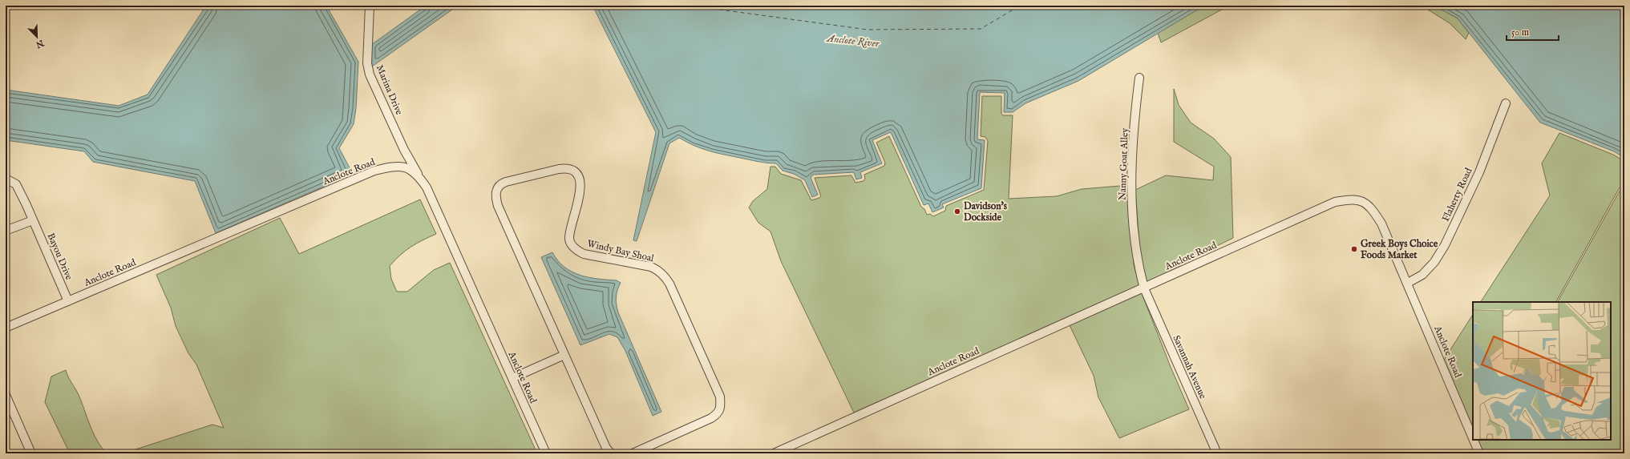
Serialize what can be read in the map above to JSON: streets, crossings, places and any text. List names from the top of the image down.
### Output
{
  "streets": {
    "street": [
      "Marina Drive",
      "Nanny Goat Alley",
      "Anclote Road",
      "Flaherty Road",
      "Windy Bay Shoal",
      "Bayou Drive",
      "Savannah Avenue"
    ]
  },
  "crossings": [
    ["Marina Drive", "Anclote Road"],
    ["Nanny Goat Alley", "Anclote Road"],
    ["Nanny Goat Alley", "Savannah Avenue"],
    ["Anclote Road", "Flaherty Road"],
    ["Anclote Road", "Bayou Drive"],
    ["Anclote Road", "Savannah Avenue"]
  ],
  "water": ["Anclote River"],
  "places": ["Davidson's Dockside", "Greek Boys Choice Foods Market"],
  "scale_bar": "50 m",
  "north": "bottom right"
}
